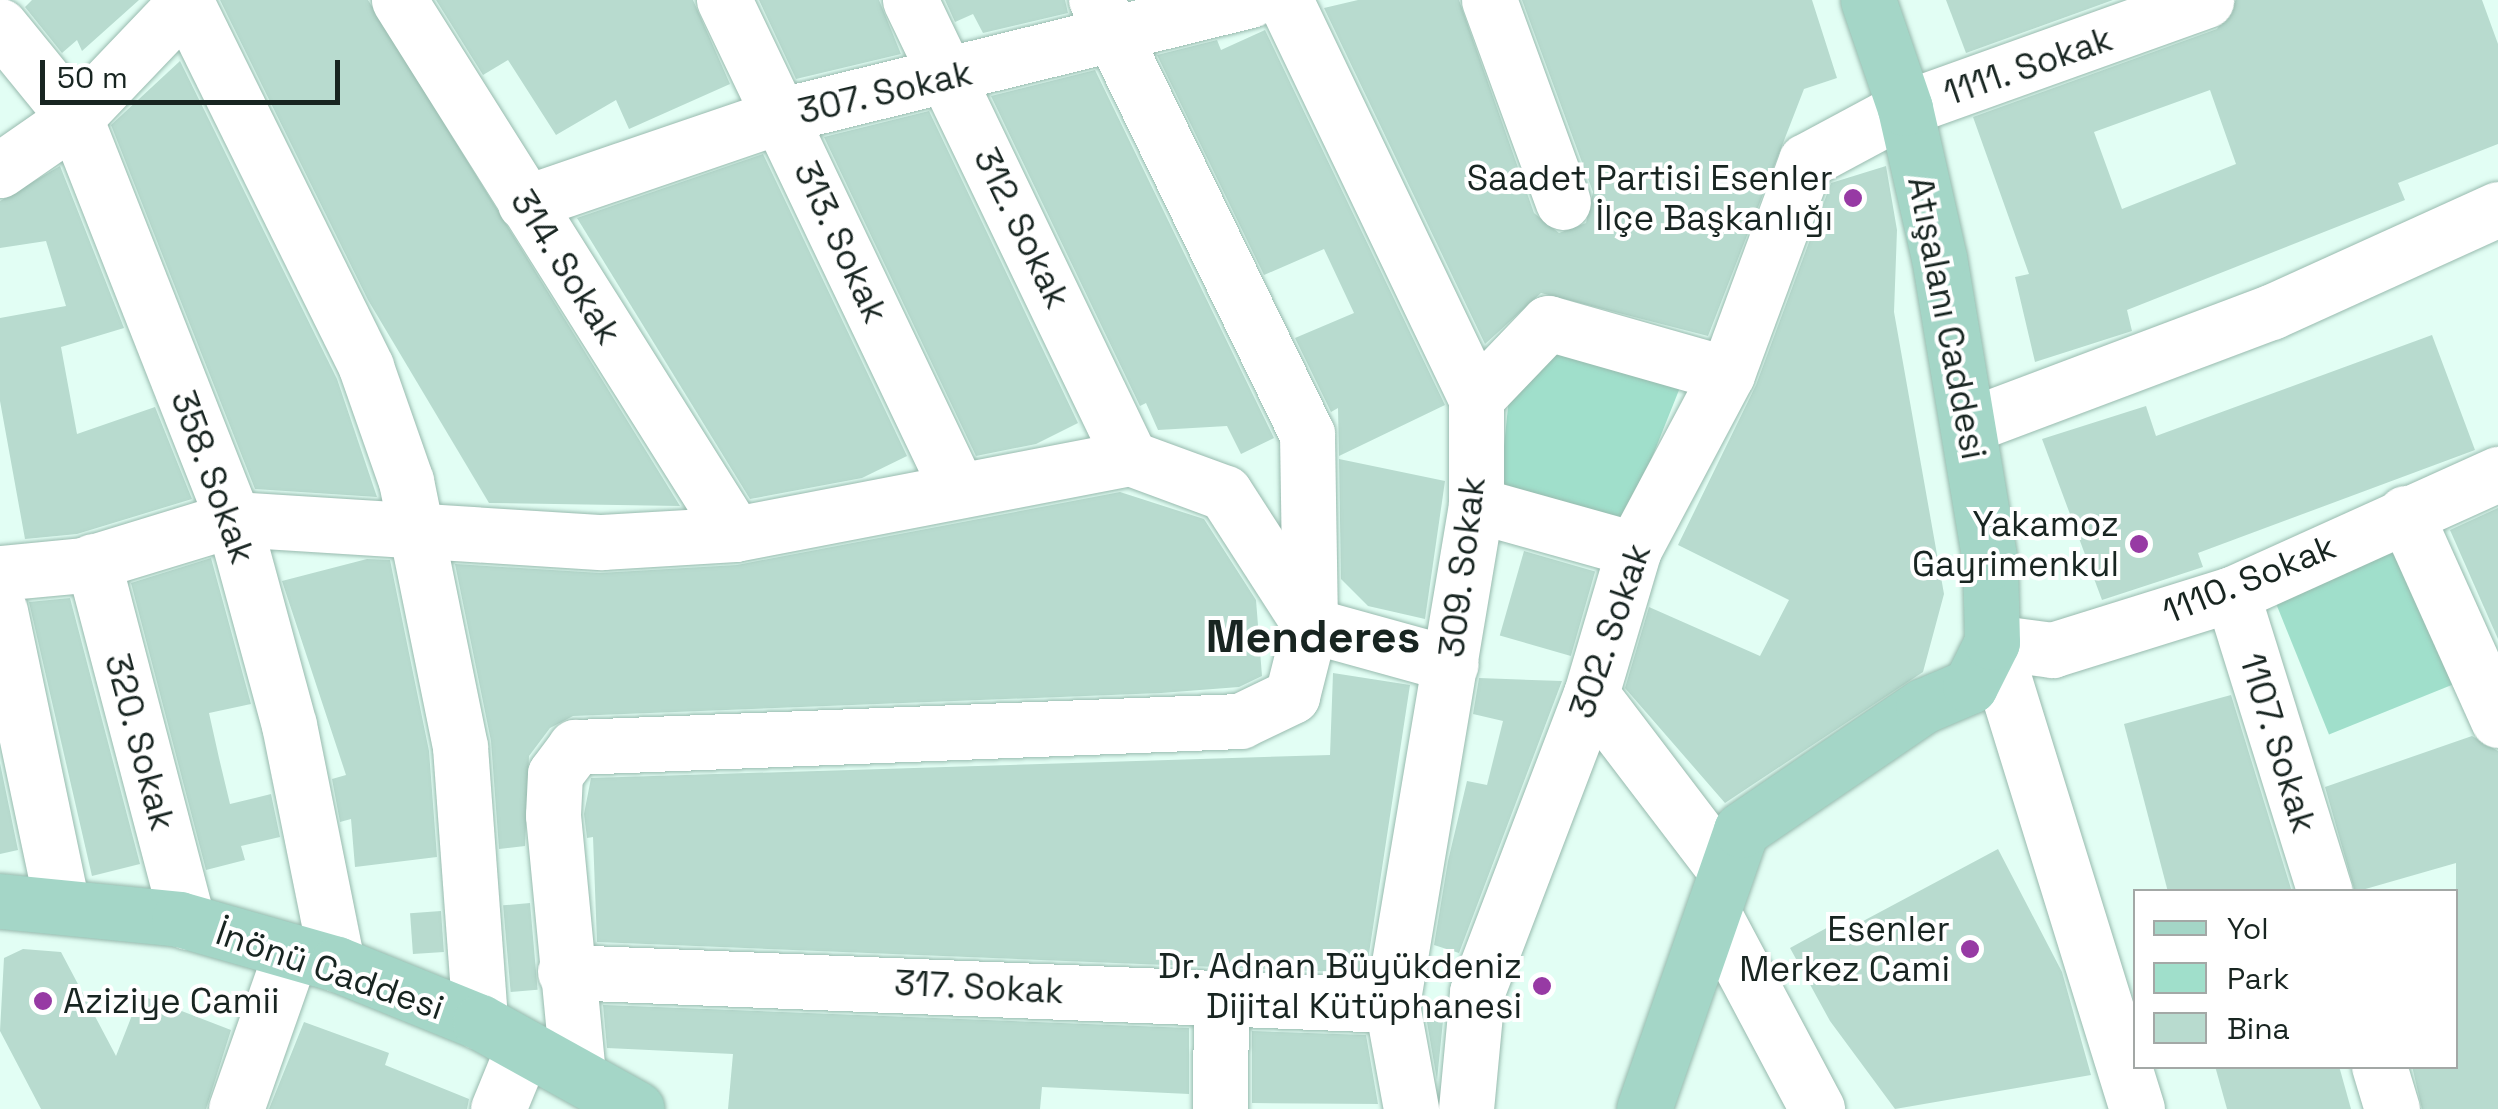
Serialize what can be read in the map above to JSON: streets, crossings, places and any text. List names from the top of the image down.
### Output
{
  "streets": {
    "main road": ["Atışalanı Caddesi", "İnönü Caddesi"],
    "street": [
      "1111. Sokak",
      "307. Sokak",
      "312. Sokak",
      "313. Sokak",
      "314. Sokak",
      "358. Sokak",
      "309. Sokak",
      "1110. Sokak",
      "302. Sokak",
      "320. Sokak",
      "1107. Sokak",
      "317. Sokak"
    ]
  },
  "crossings": [
    ["1111. Sokak", "Atışalanı Caddesi"],
    ["1111. Sokak", "302. Sokak"],
    ["307. Sokak", "312. Sokak"],
    ["307. Sokak", "313. Sokak"],
    ["307. Sokak", "314. Sokak"],
    ["Atışalanı Caddesi", "1110. Sokak"],
    ["Atışalanı Caddesi", "302. Sokak"],
    ["358. Sokak", "İnönü Caddesi"],
    ["309. Sokak", "317. Sokak"],
    ["1110. Sokak", "1107. Sokak"],
    ["320. Sokak", "İnönü Caddesi"]
  ],
  "districts": ["Menderes"],
  "places": [
    "Saadet Partisi Esenler İlçe Başkanlığı",
    "Yakamoz Gayrimenkul",
    "Esenler Merkez Cami",
    "Dr. Adnan Büyükdeniz Dijital Kütüphanesi",
    "Aziziye Camii"
  ],
  "legend": ["Yol", "Park", "Bina"],
  "scale_bar": "50 m"
}
